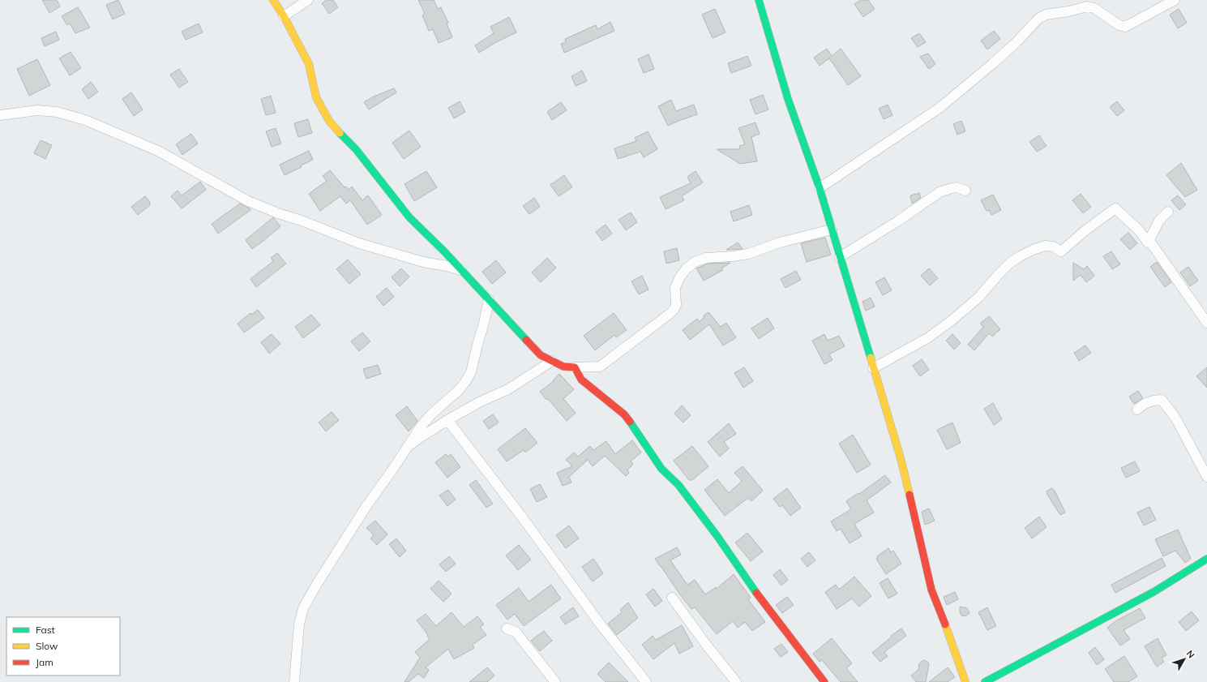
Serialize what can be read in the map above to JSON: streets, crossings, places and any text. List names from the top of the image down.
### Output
{
  "legend": ["Fast", "Slow", "Jam"],
  "north": "top right"
}
